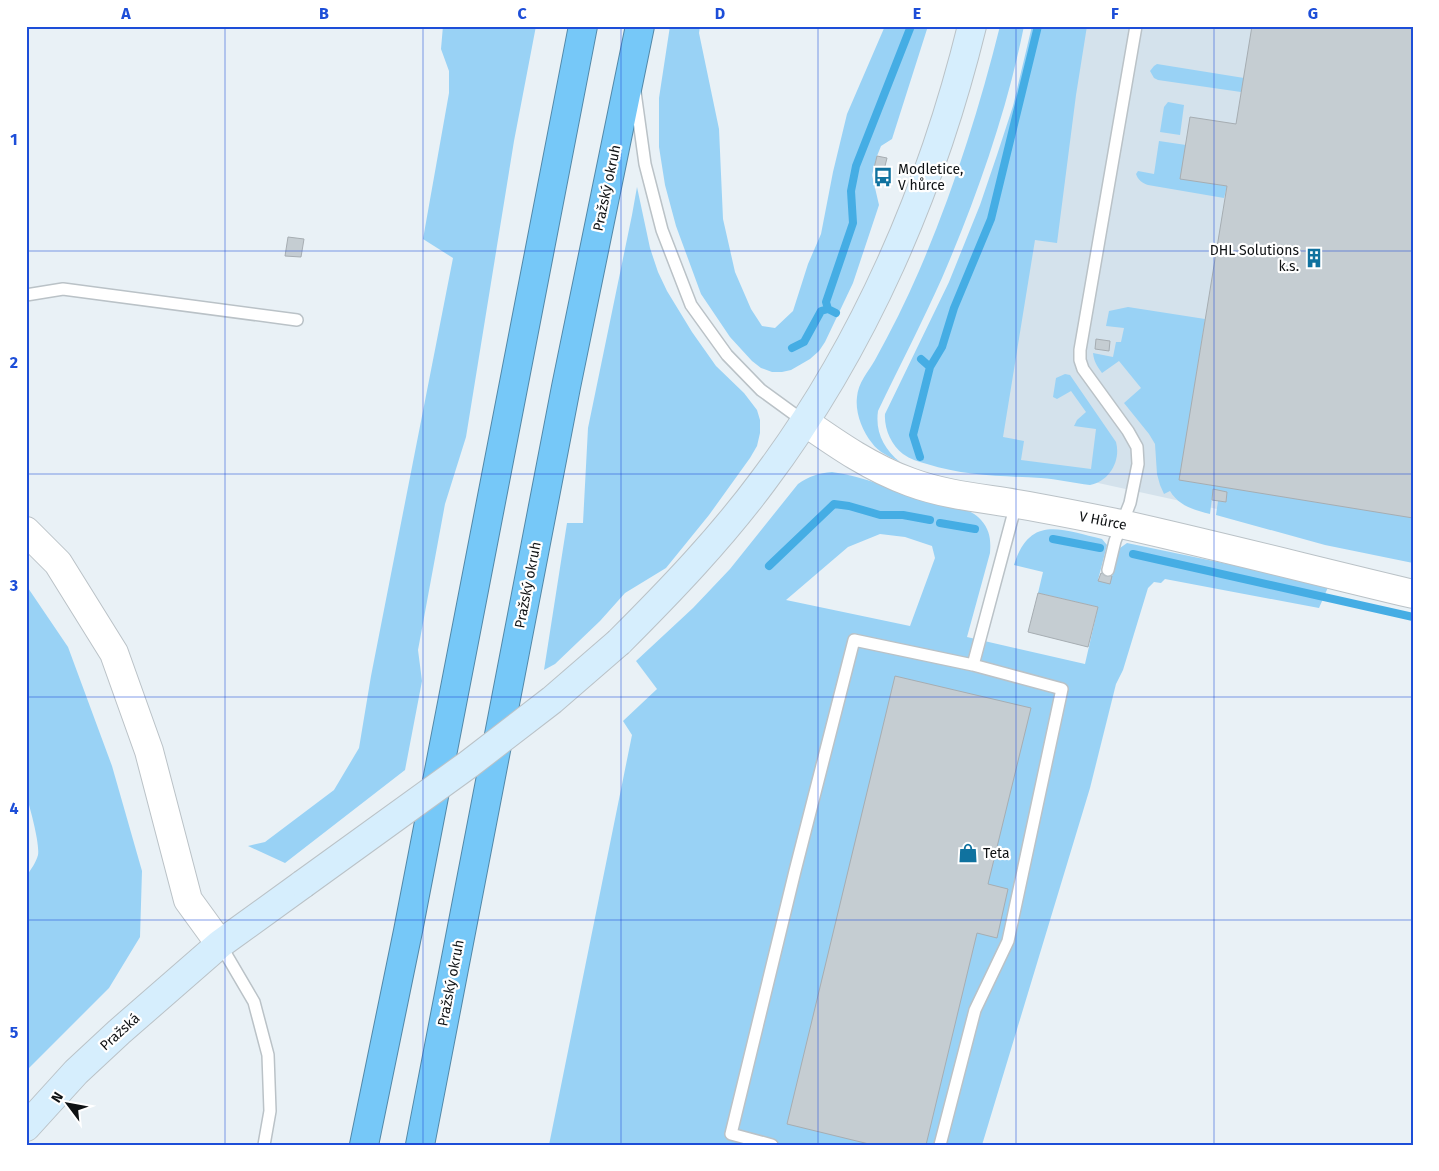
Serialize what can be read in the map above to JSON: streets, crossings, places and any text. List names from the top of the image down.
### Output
{
  "streets": {
    "highway": ["Pražský okruh"],
    "main road": ["Pražská"],
    "street": ["V Hůrce"]
  },
  "crossings": [
    ["V Hůrce", "Pražská"]
  ],
  "places": {
    "bus stop": ["Modletice, V hůrce"],
    "building": ["DHL Solutions k.s."],
    "shop": ["Teta"]
  },
  "north": "top left",
  "grid": {
    "columns": [
      "A",
      "B",
      "C",
      "D",
      "E",
      "F",
      "G"
    ],
    "rows": [
      "1",
      "2",
      "3",
      "4",
      "5"
    ]
  }
}
